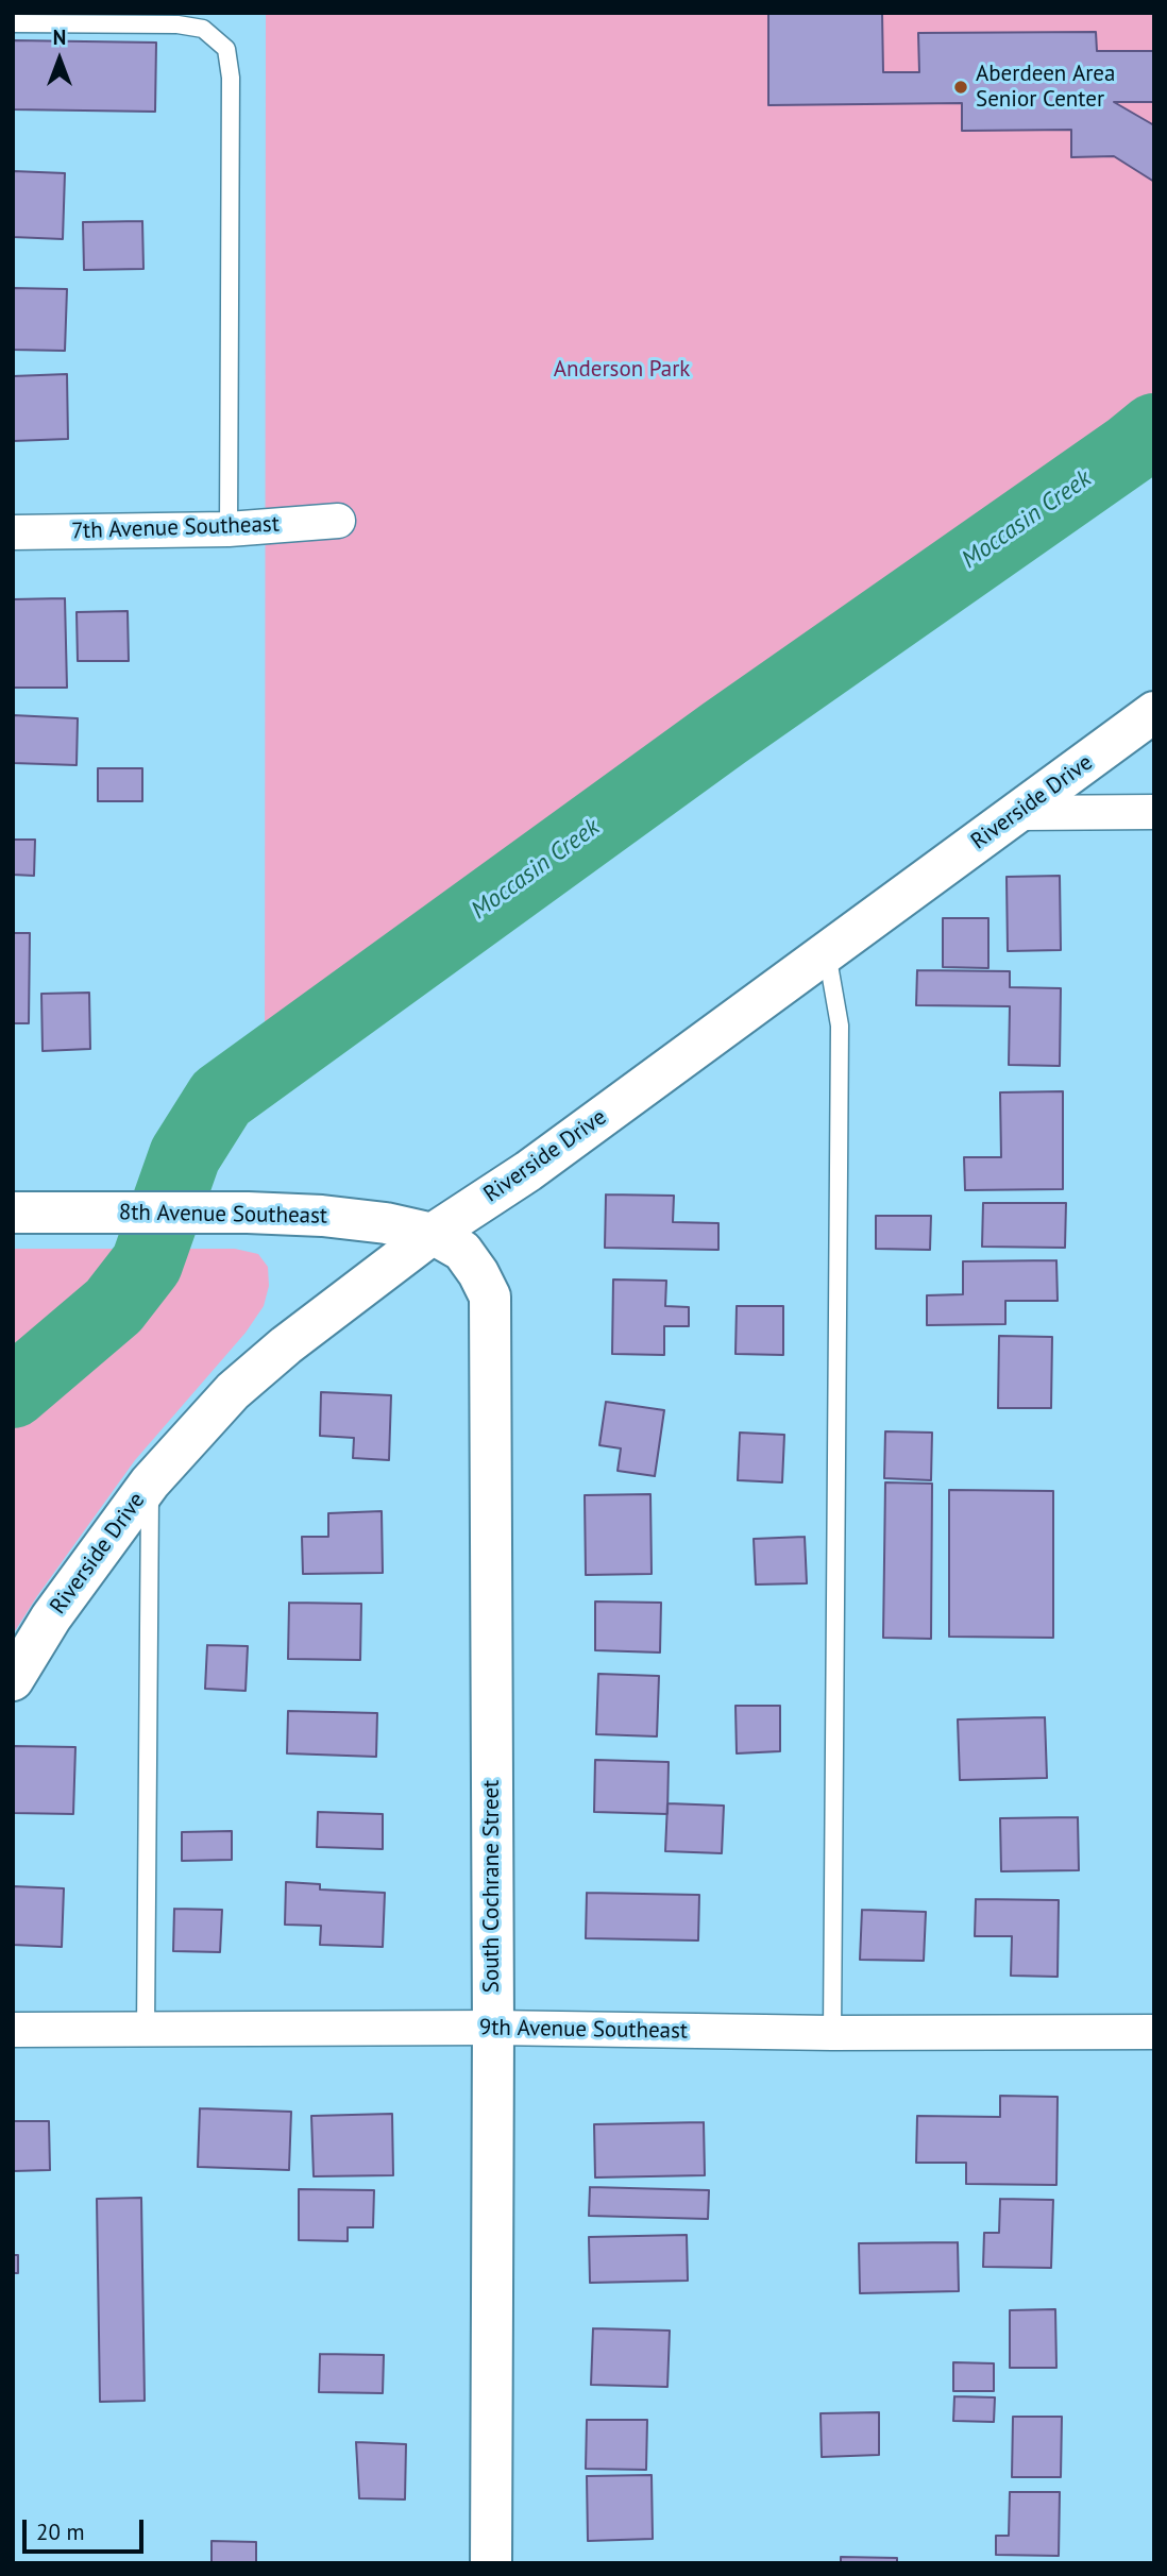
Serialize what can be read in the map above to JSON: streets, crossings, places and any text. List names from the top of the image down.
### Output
{
  "streets": {
    "street": [
      "7th Avenue Southeast",
      "Riverside Drive",
      "8th Avenue Southeast",
      "South Cochrane Street",
      "9th Avenue Southeast"
    ]
  },
  "crossings": [
    ["Riverside Drive", "8th Avenue Southeast"],
    ["Riverside Drive", "South Cochrane Street"],
    ["8th Avenue Southeast", "South Cochrane Street"],
    ["South Cochrane Street", "9th Avenue Southeast"]
  ],
  "water": ["Moccasin Creek"],
  "parks": ["Anderson Park"],
  "places": ["Aberdeen Area Senior Center"],
  "scale_bar": "20 m",
  "north": "top"
}
